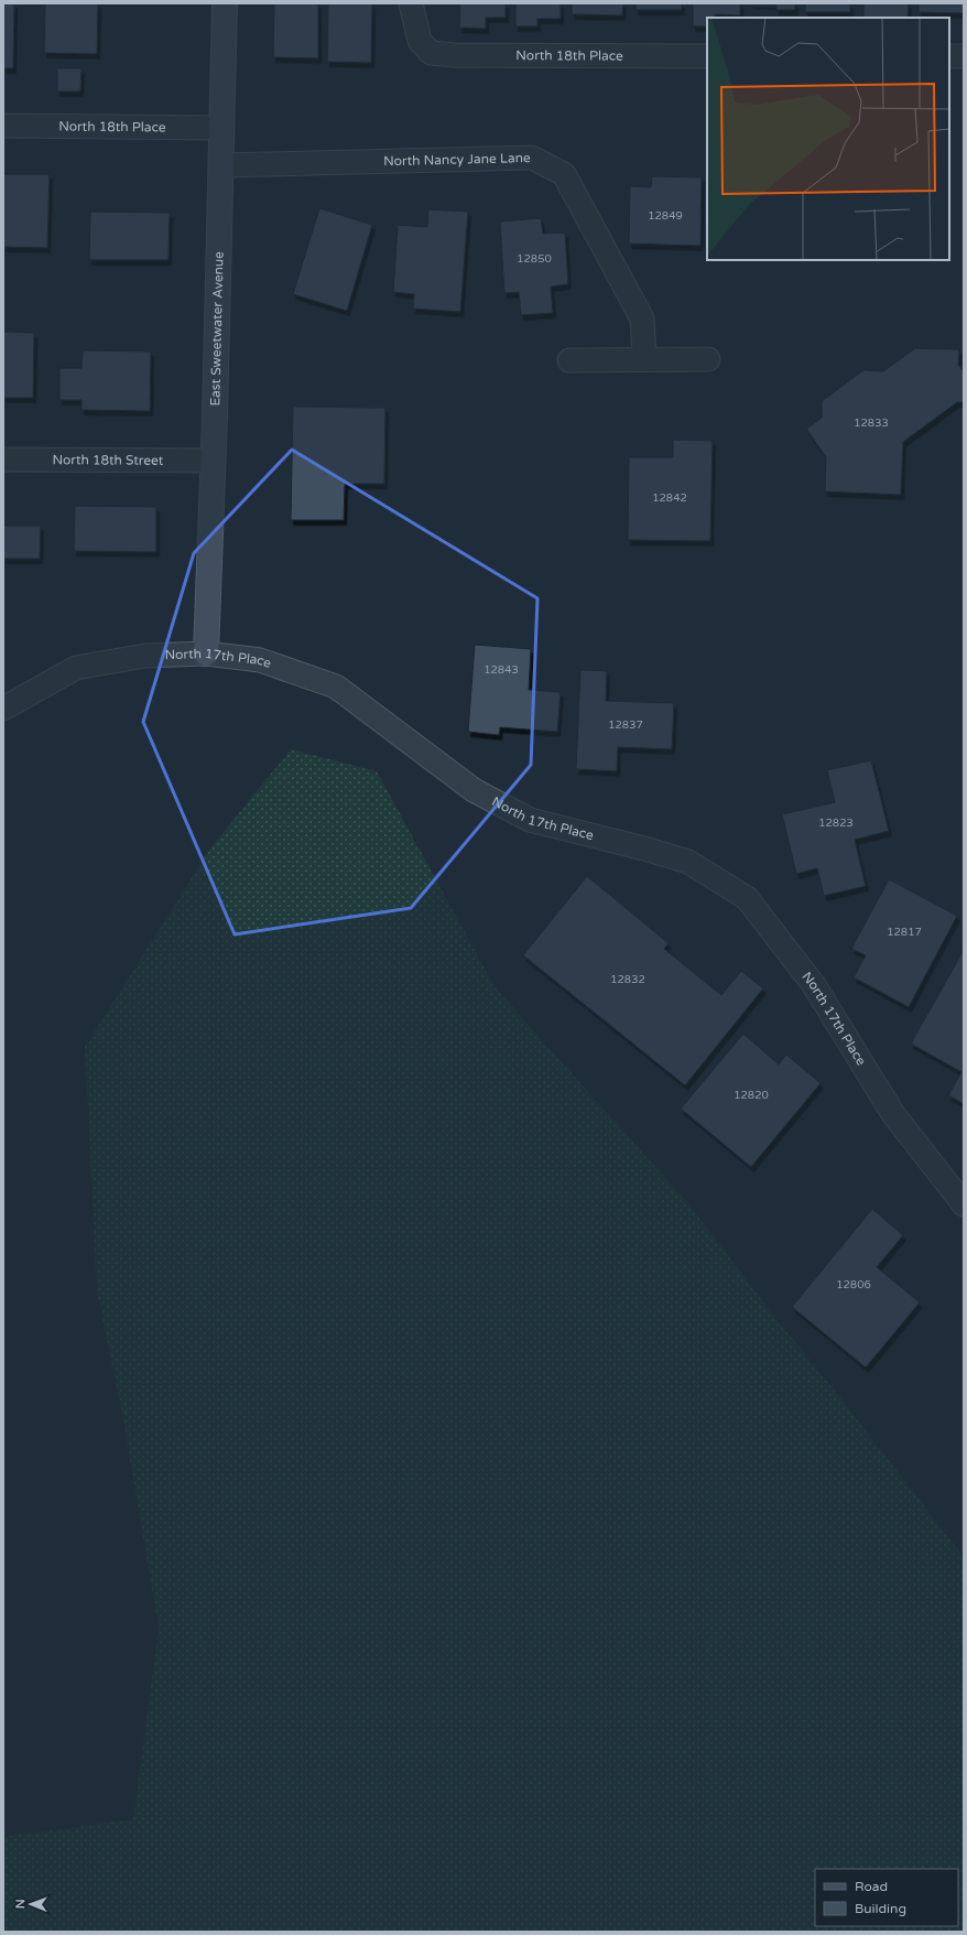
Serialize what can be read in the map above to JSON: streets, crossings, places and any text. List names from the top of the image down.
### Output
{
  "streets": {
    "street": [
      "North 18th Place",
      "North Nancy Jane Lane",
      "East Sweetwater Avenue",
      "North 18th Street",
      "North 17th Place"
    ]
  },
  "crossings": [
    ["North 18th Place", "East Sweetwater Avenue"],
    ["North Nancy Jane Lane", "East Sweetwater Avenue"],
    ["East Sweetwater Avenue", "North 18th Street"],
    ["East Sweetwater Avenue", "North 17th Place"]
  ],
  "house_numbers": [
    "12849",
    "12850",
    "12833",
    "12842",
    "12843",
    "12837",
    "12823",
    "12817",
    "12832",
    "12820",
    "12806"
  ],
  "legend": ["Road", "Building"],
  "north": "left"
}
